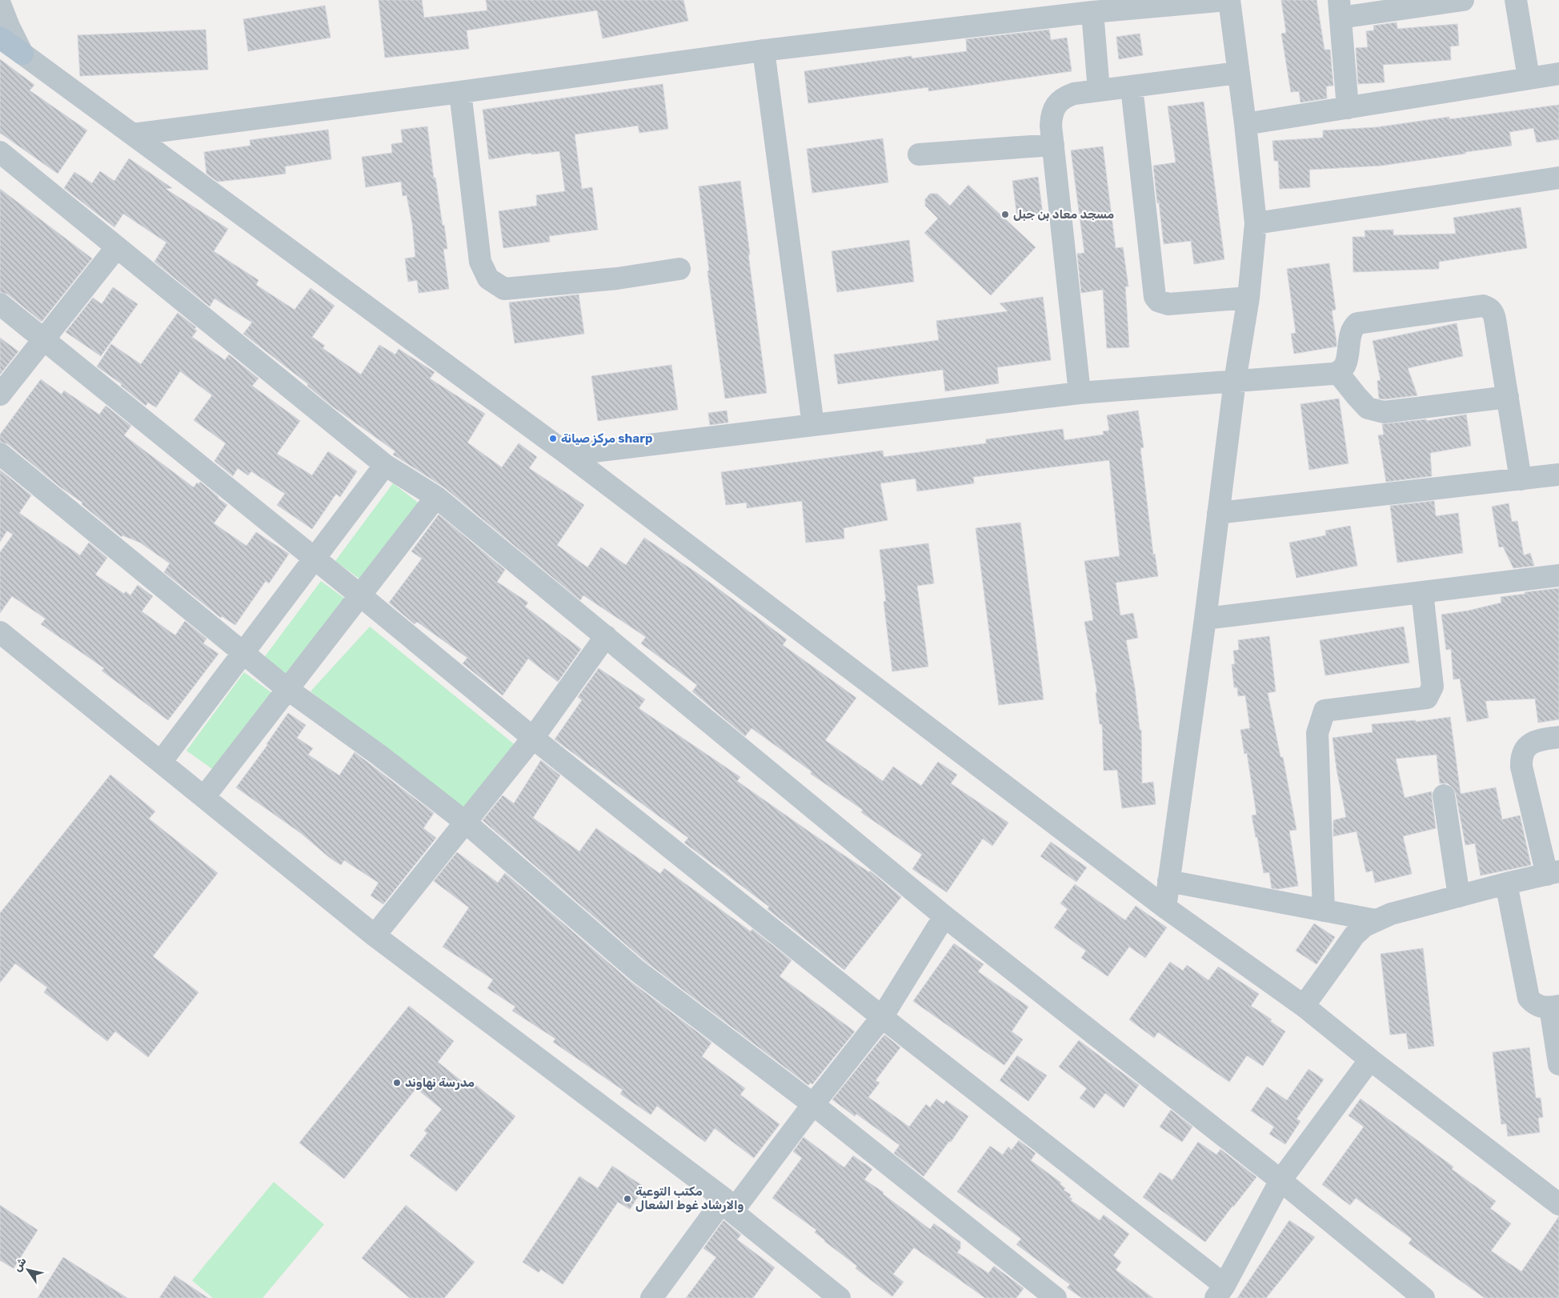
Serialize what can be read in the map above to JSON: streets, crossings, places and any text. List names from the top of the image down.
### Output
{
  "places": [
    "مسجد معاد بن جبل",
    "مركز صيانة sharp",
    "مدرسة نهاوند",
    "مكتب التوعية والارشاد غوط الشعال"
  ],
  "north": "top left"
}
